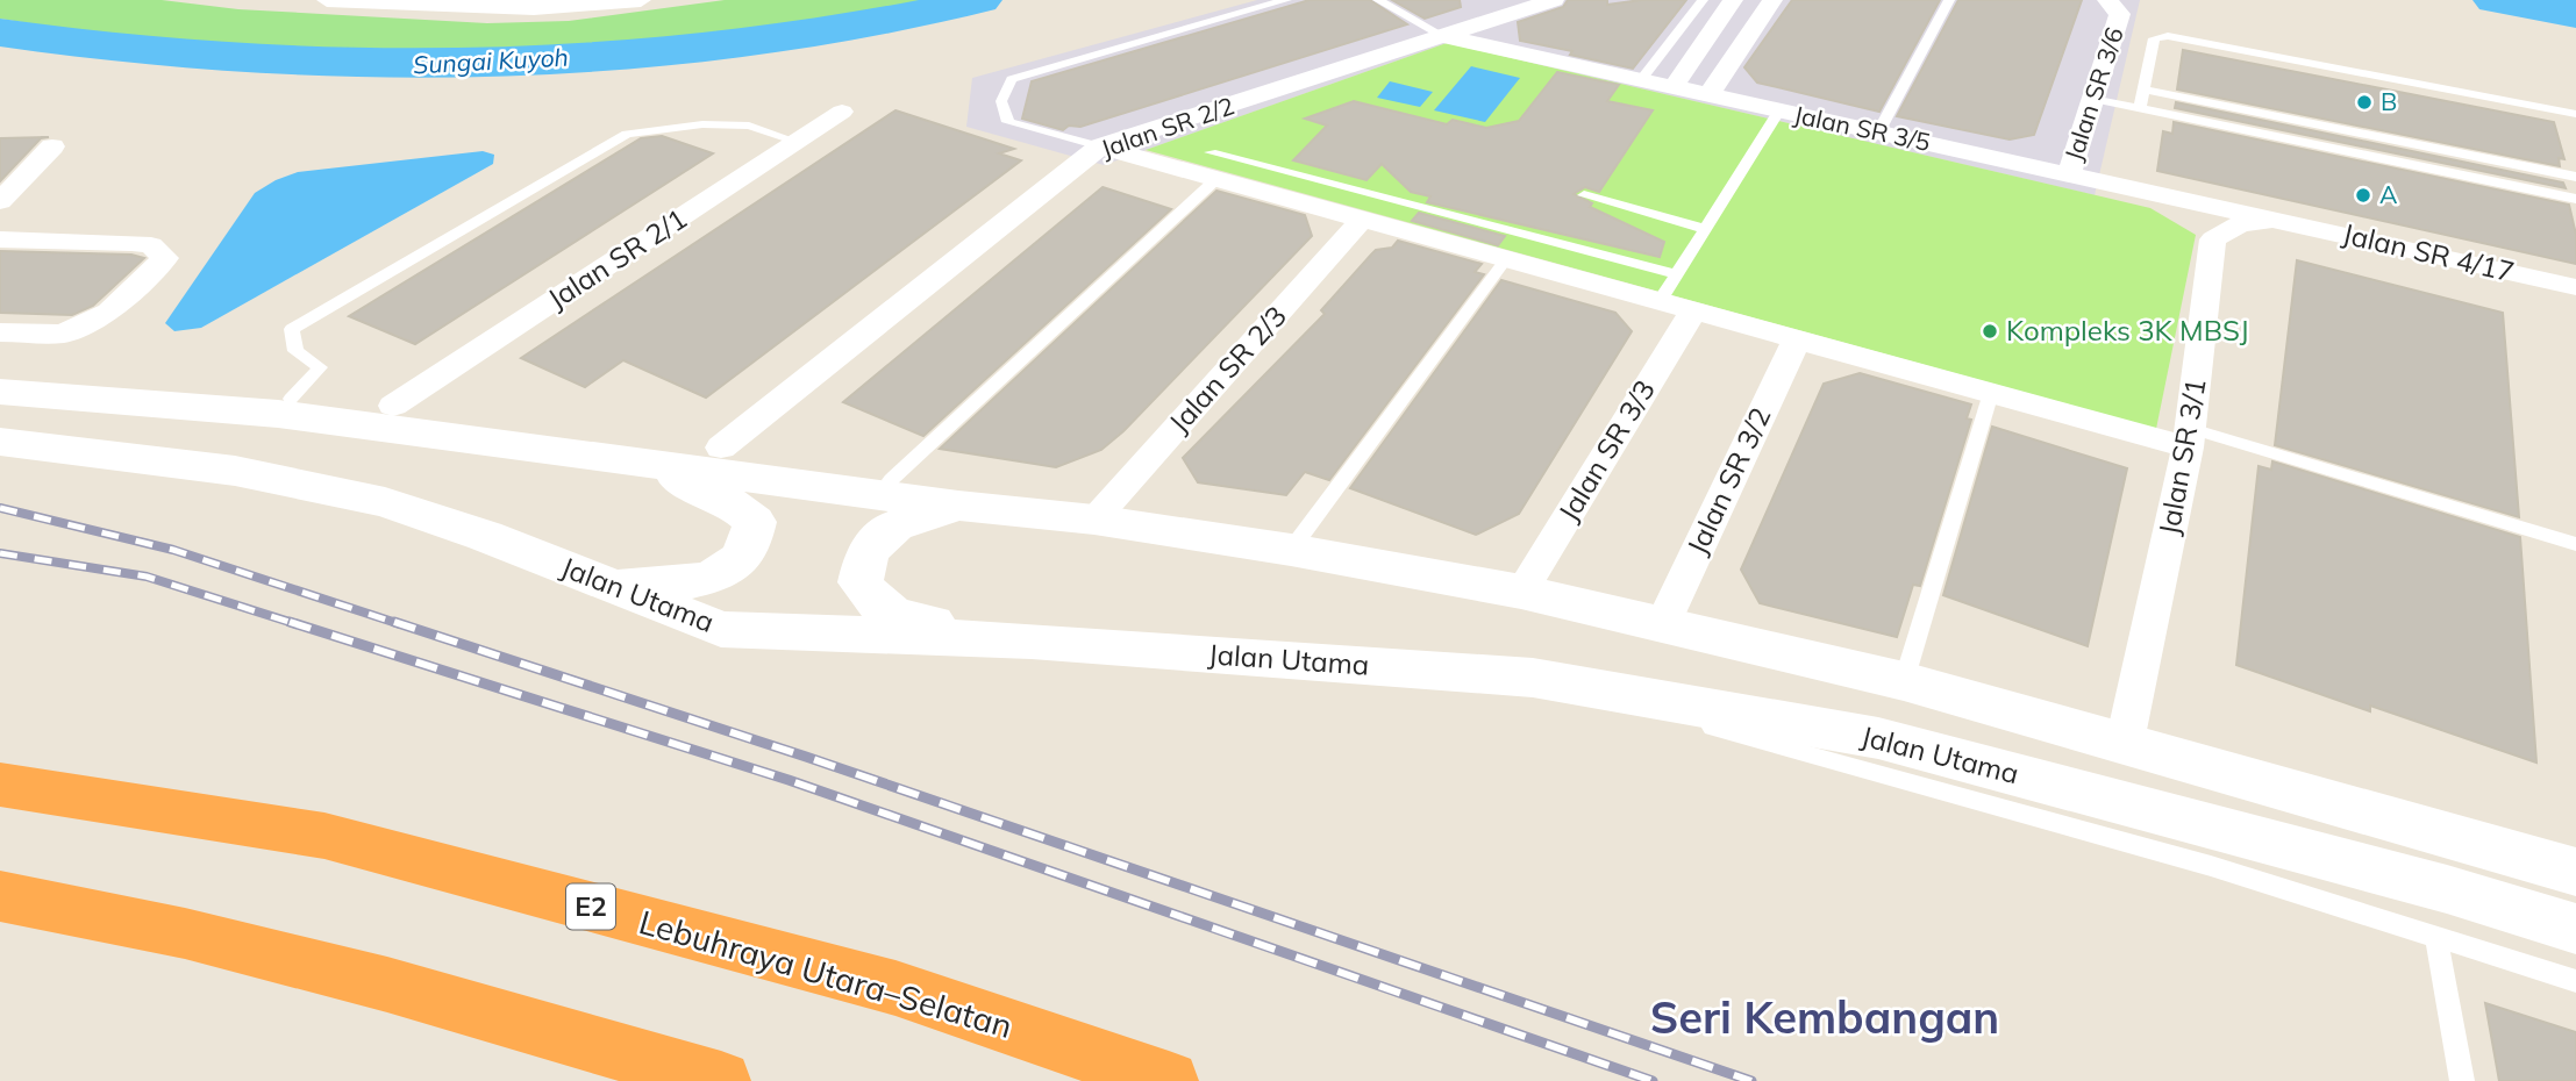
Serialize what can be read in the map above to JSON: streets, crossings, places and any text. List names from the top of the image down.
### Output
{
  "streets": {
    "highway": ["E2", "Lebuhraya Utara–Selatan"],
    "street": [
      "Jalan SR 3/6",
      "Jalan SR 2/2",
      "Jalan SR 3/5",
      "Jalan SR 4/17",
      "Jalan SR 2/1",
      "Jalan SR 2/3",
      "Jalan SR 3/3",
      "Jalan SR 3/1",
      "Jalan SR 3/2",
      "Jalan Utama"
    ]
  },
  "crossings": [
    ["Jalan SR 3/6", "Jalan SR 3/5"],
    ["Jalan SR 2/2", "Jalan SR 3/5"],
    ["Jalan SR 3/5", "Jalan SR 4/17"]
  ],
  "districts": ["Seri Kembangan"],
  "water": ["Sungai Kuyoh"],
  "places": ["B", "A", "Kompleks 3K MBSJ"]
}
